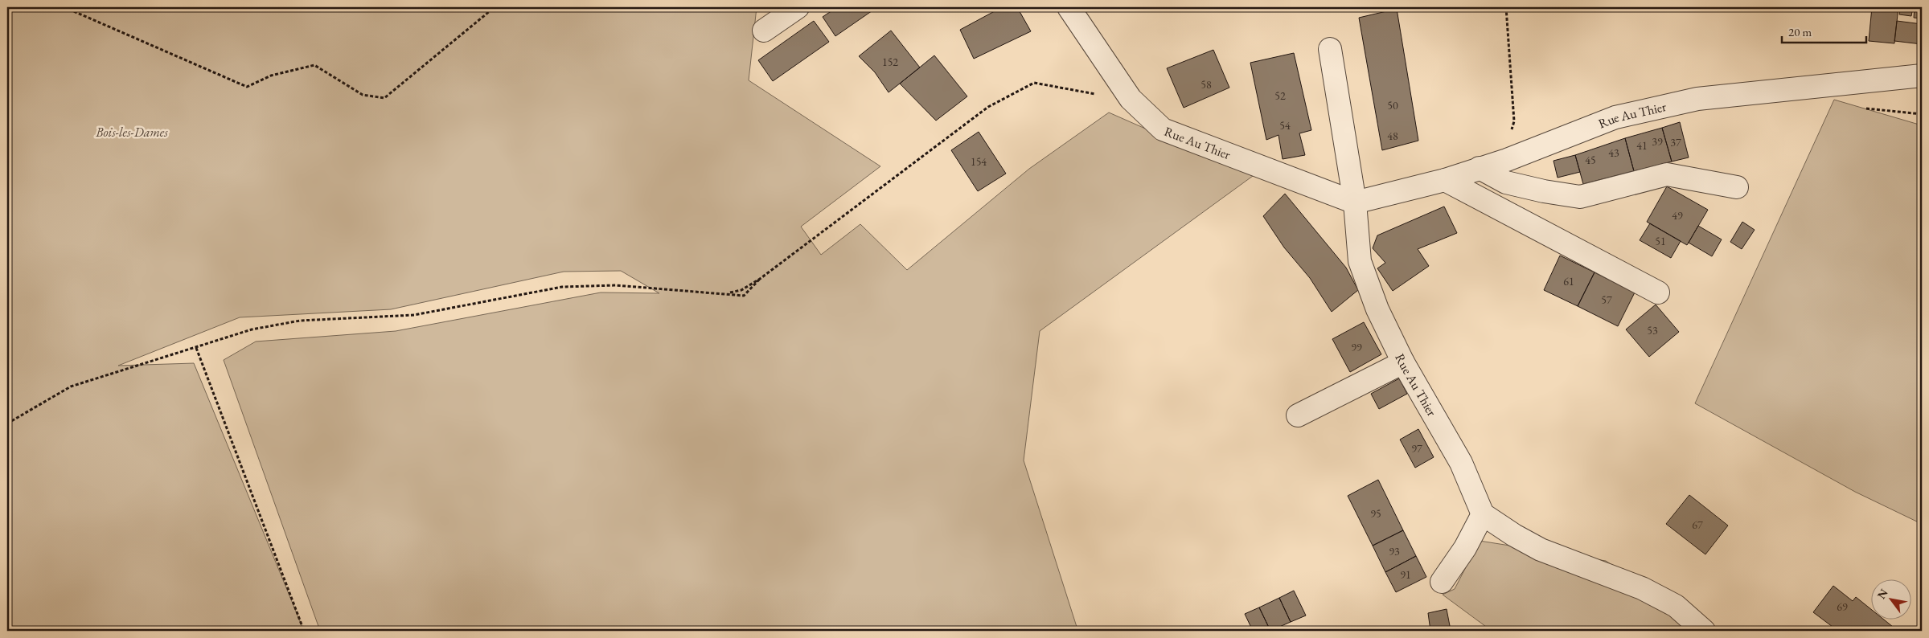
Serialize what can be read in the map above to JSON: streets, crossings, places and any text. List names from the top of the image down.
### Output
{
  "streets": {
    "street": ["Rue Au Thier"]
  },
  "parks": ["Bois-les-Dames"],
  "house_numbers": [
    "152",
    "58",
    "52",
    "50",
    "54",
    "48",
    "39",
    "37",
    "41",
    "43",
    "45",
    "154",
    "49",
    "51",
    "61",
    "57",
    "53",
    "99",
    "97",
    "95",
    "67",
    "93",
    "91",
    "69"
  ],
  "scale_bar": "20 m",
  "north": "top left"
}
